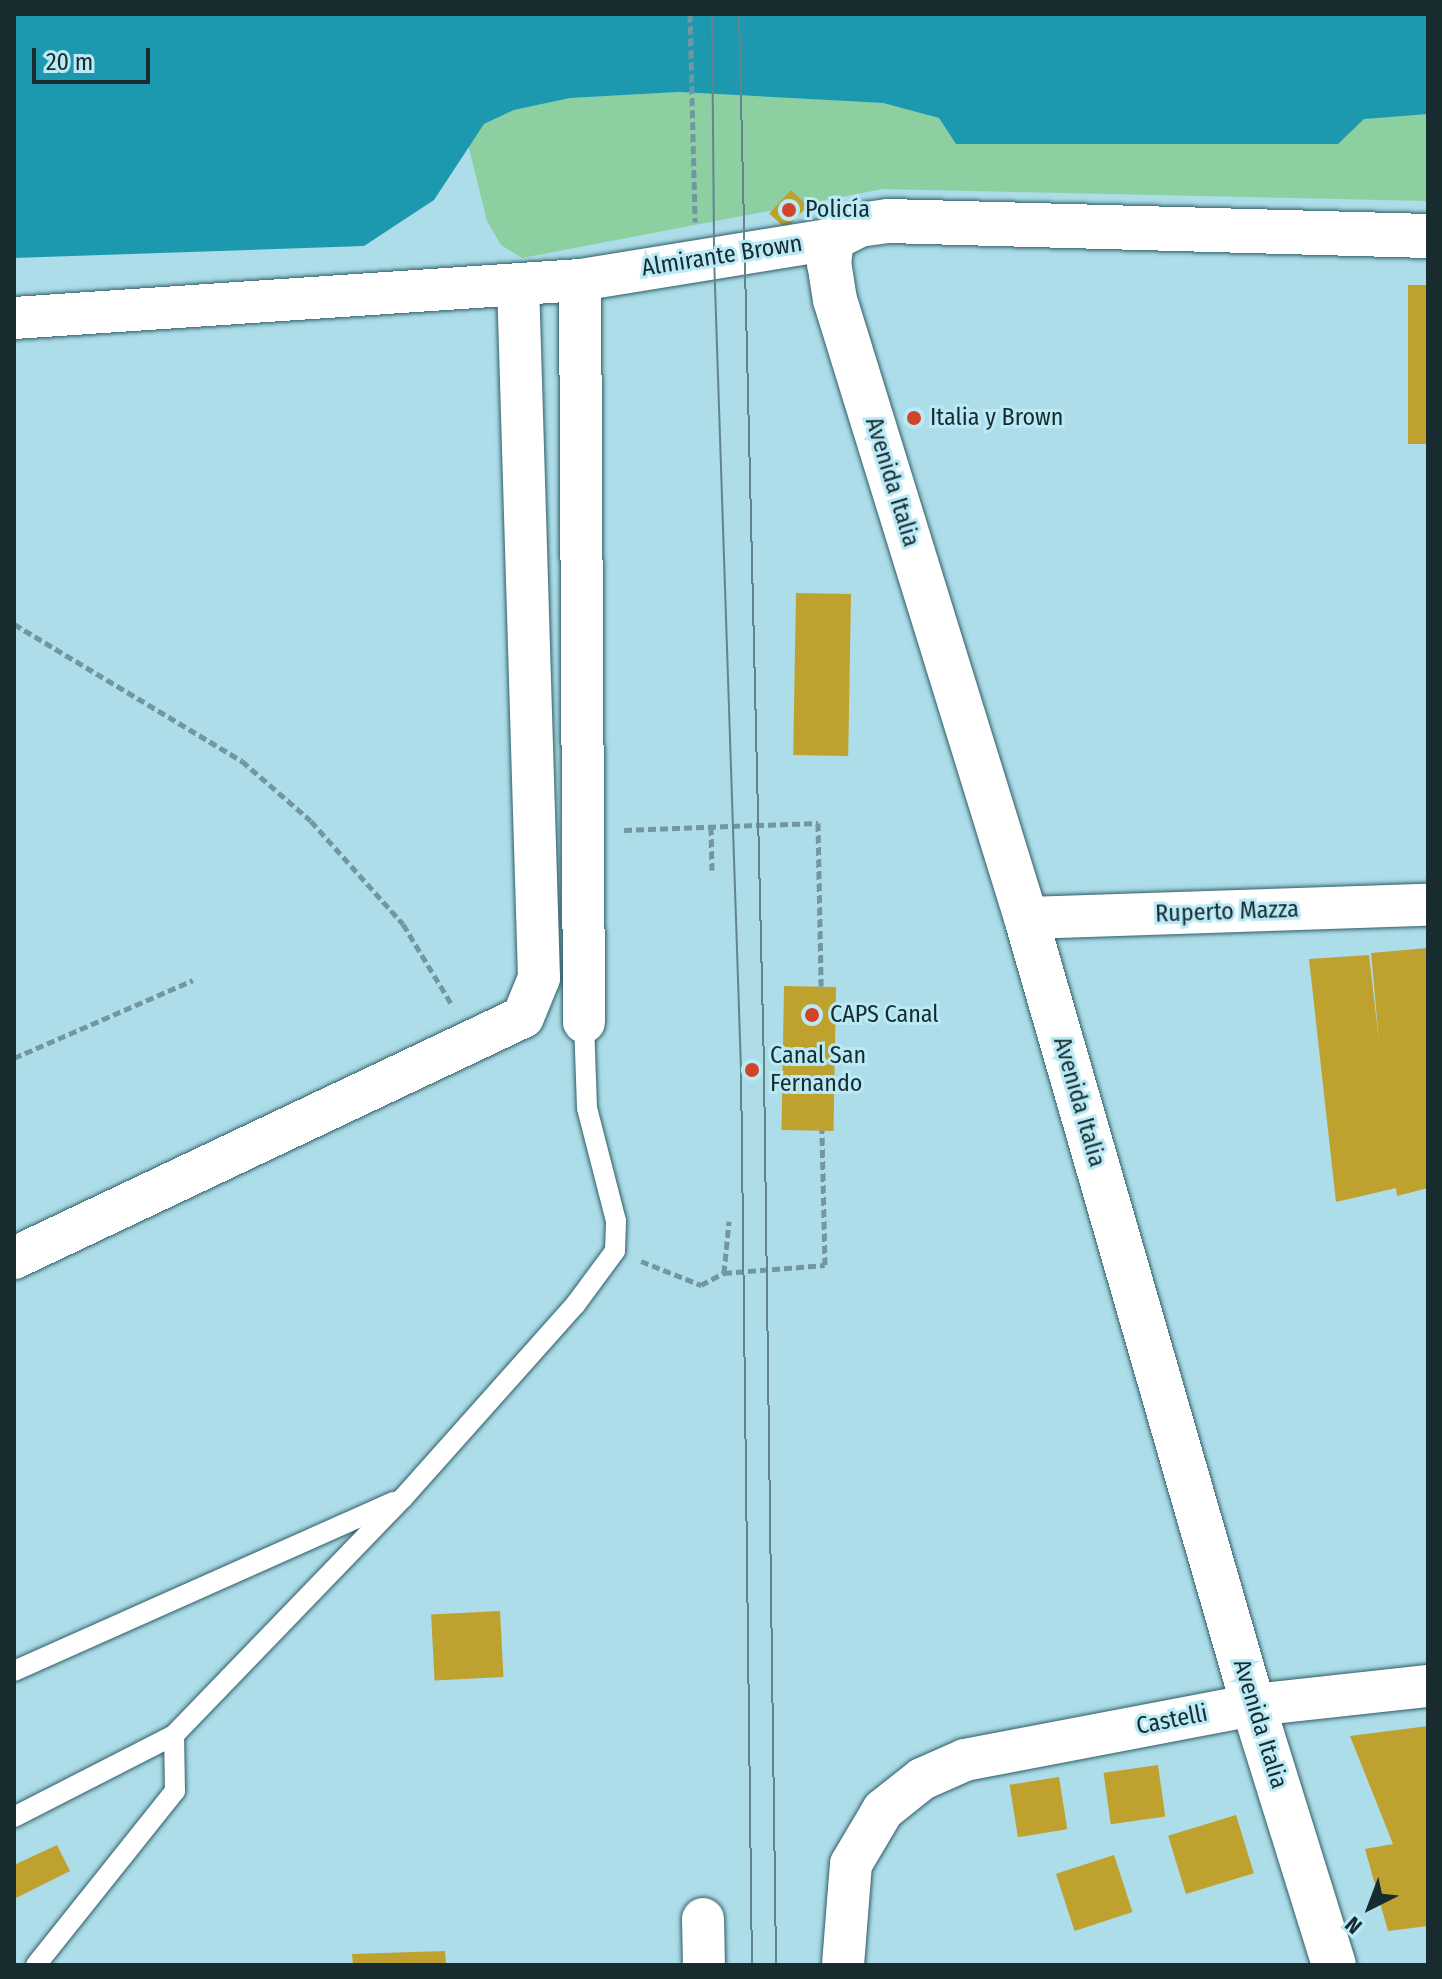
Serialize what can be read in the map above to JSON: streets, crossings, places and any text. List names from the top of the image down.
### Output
{
  "streets": {
    "street": [
      "Almirante Brown",
      "Avenida Italia",
      "Ruperto Mazza",
      "Castelli"
    ]
  },
  "crossings": [
    ["Almirante Brown", "Avenida Italia"],
    ["Avenida Italia", "Ruperto Mazza"],
    ["Avenida Italia", "Castelli"]
  ],
  "places": [
    "Policía",
    "Italia y Brown",
    "CAPS Canal",
    "Canal San Fernando"
  ],
  "scale_bar": "20 m",
  "north": "bottom left"
}
